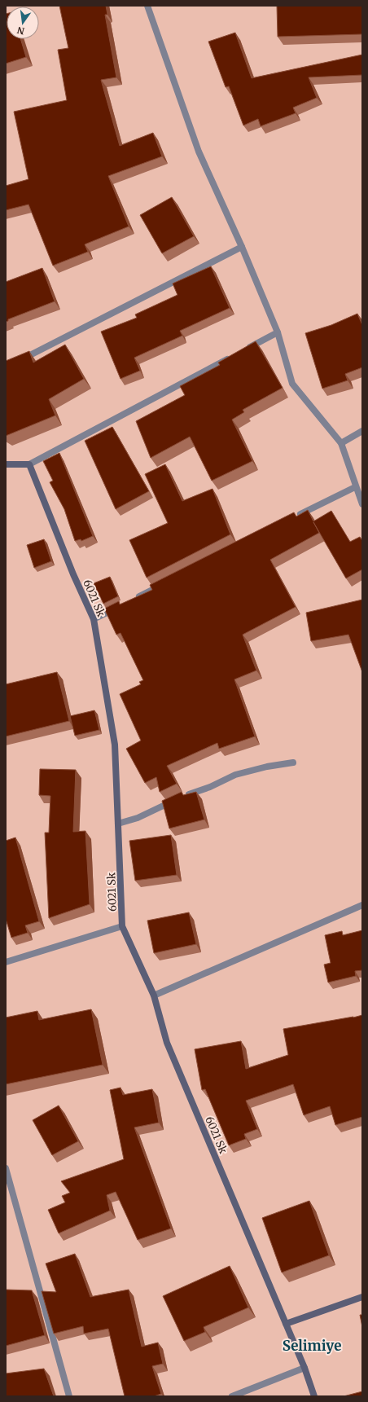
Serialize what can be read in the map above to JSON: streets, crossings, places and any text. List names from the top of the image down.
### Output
{
  "streets": {
    "street": ["6021 Sk"]
  },
  "districts": ["Selimiye"],
  "north": "bottom"
}
